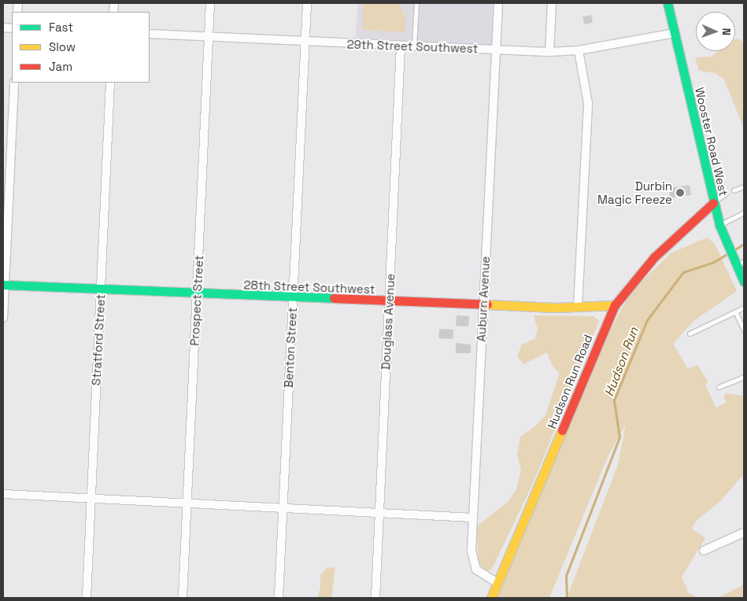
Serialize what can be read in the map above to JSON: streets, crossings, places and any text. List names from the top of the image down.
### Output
{
  "streets": {
    "main road": ["Wooster Road West", "28th Street Southwest", "Hudson Run Road"],
    "street": [
      "29th Street Southwest",
      "Auburn Avenue",
      "Prospect Street",
      "Douglass Avenue",
      "Stratford Street",
      "Benton Street"
    ]
  },
  "crossings": [
    ["29th Street Southwest", "Wooster Road West"],
    ["29th Street Southwest", "Auburn Avenue"],
    ["29th Street Southwest", "Prospect Street"],
    ["29th Street Southwest", "Douglass Avenue"],
    ["29th Street Southwest", "Benton Street"],
    ["Wooster Road West", "Hudson Run Road"],
    ["28th Street Southwest", "Auburn Avenue"],
    ["28th Street Southwest", "Prospect Street"],
    ["28th Street Southwest", "Douglass Avenue"],
    ["28th Street Southwest", "Stratford Street"],
    ["28th Street Southwest", "Benton Street"],
    ["28th Street Southwest", "Hudson Run Road"],
    ["Auburn Avenue", "Hudson Run Road"]
  ],
  "water": ["Hudson Run"],
  "places": ["Durbin Magic Freeze"],
  "legend": ["Fast", "Slow", "Jam"],
  "north": "right"
}
